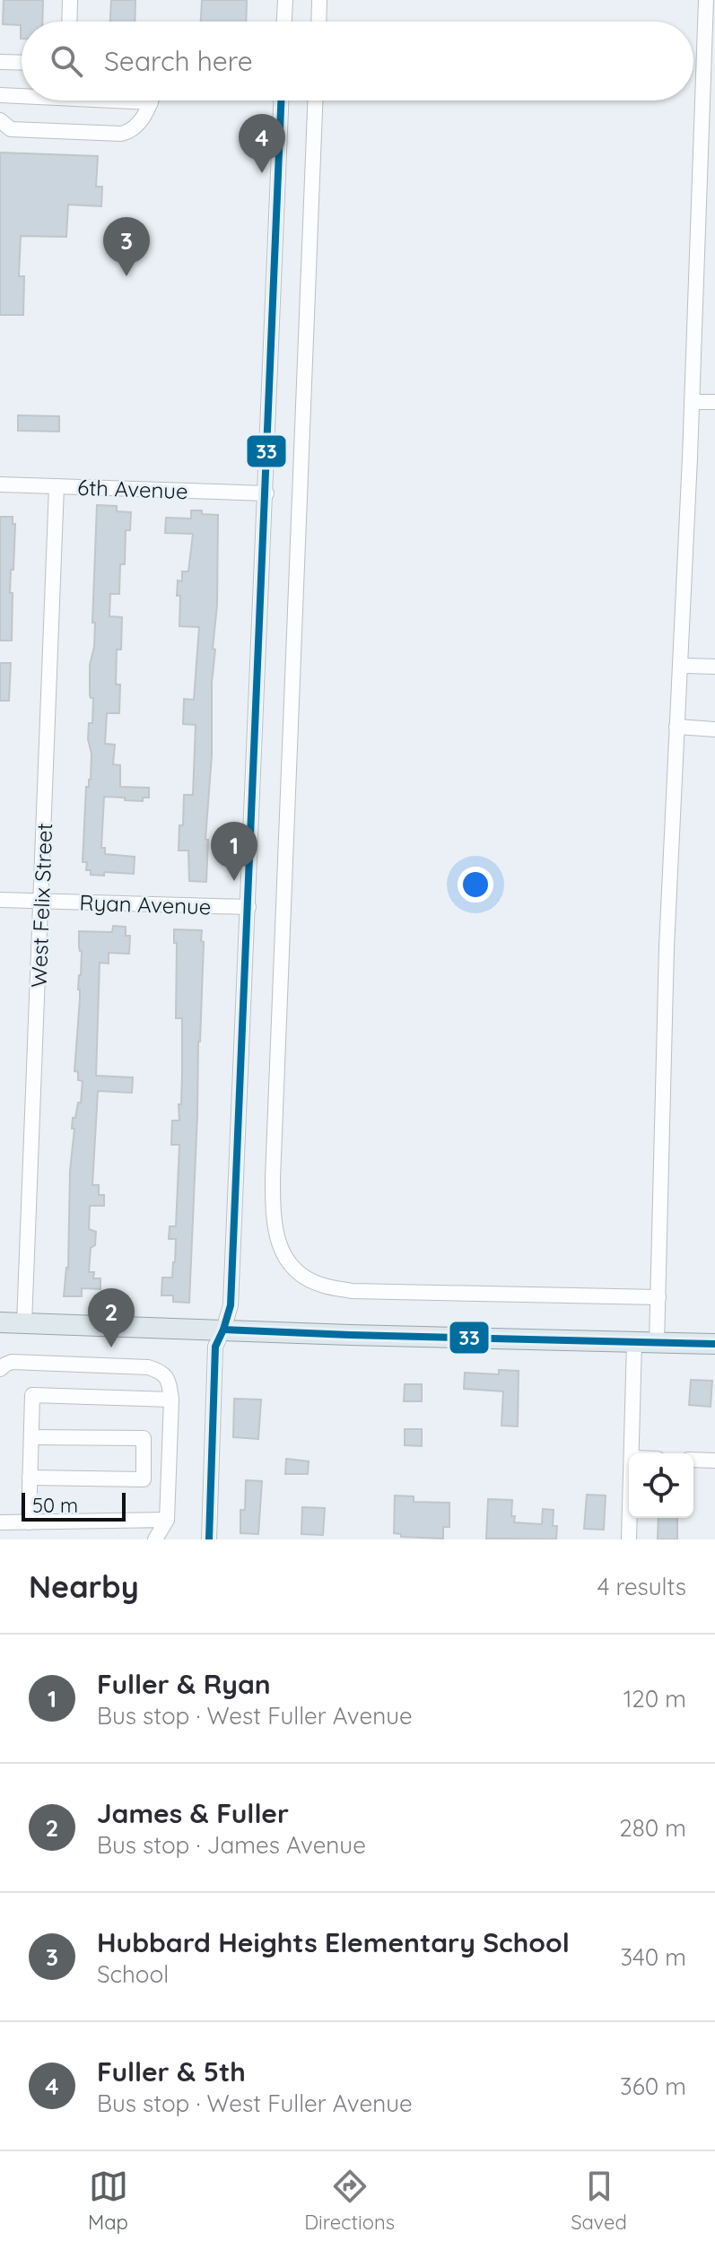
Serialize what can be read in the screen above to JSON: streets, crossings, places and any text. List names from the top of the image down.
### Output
{
  "streets": {
    "street": ["6th Avenue", "Ryan Avenue", "West Felix Street"]
  },
  "crossings": [
    ["6th Avenue", "West Felix Street"],
    ["Ryan Avenue", "West Felix Street"]
  ],
  "lines": ["transit line 33"],
  "scale_bar": "50 m",
  "page": {
    "search": "Search here",
    "pins": [
      "4",
      "3",
      "1",
      "2"
    ],
    "scale": "50 m",
    "heading": ["Nearby", "4 results"],
    "list": [
      {
        "mark": "1",
        "name": "Fuller & Ryan",
        "note": "Bus stop · West Fuller Avenue",
        "value": "120 m"
      },
      {
        "mark": "2",
        "name": "James & Fuller",
        "note": "Bus stop · James Avenue",
        "value": "280 m"
      },
      {
        "mark": "3",
        "name": "Hubbard Heights Elementary School",
        "note": "School",
        "value": "340 m"
      },
      {
        "mark": "4",
        "name": "Fuller & 5th",
        "note": "Bus stop · West Fuller Avenue",
        "value": "360 m"
      }
    ],
    "nav": ["Map", "Directions", "Saved"]
  }
}
